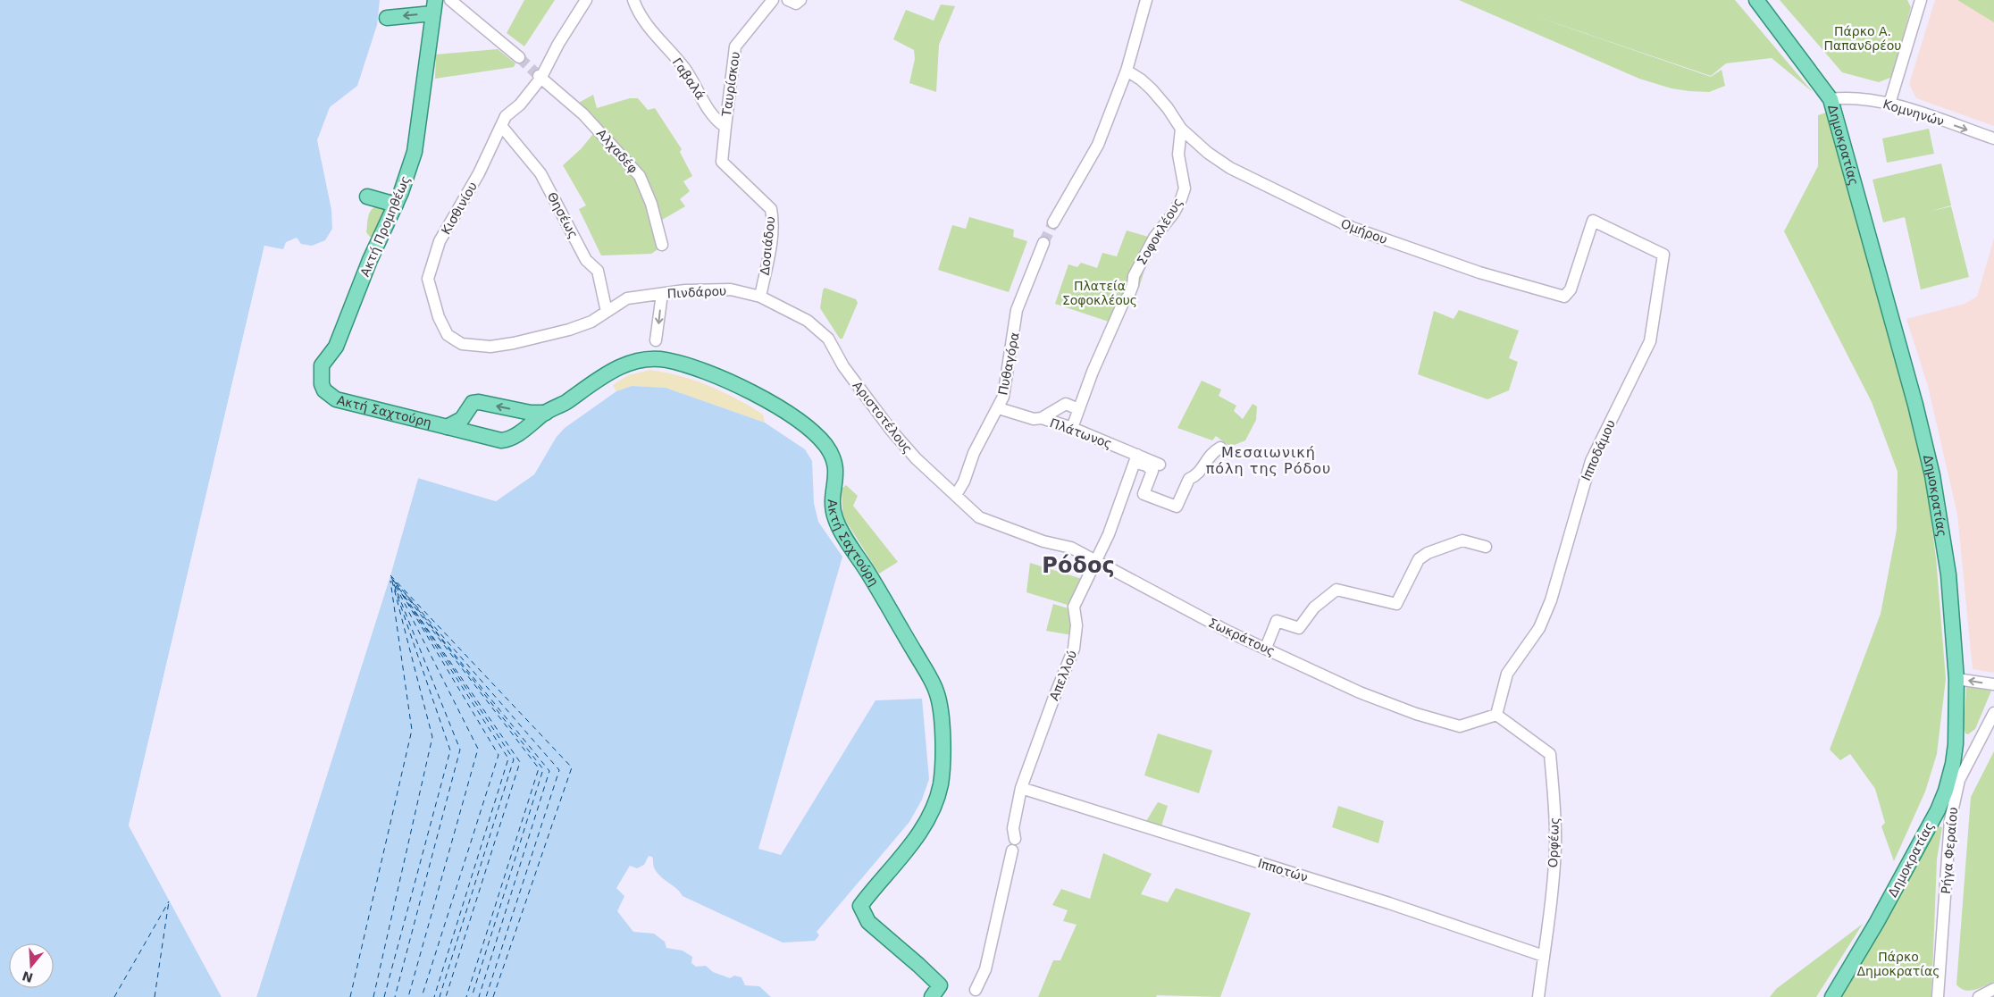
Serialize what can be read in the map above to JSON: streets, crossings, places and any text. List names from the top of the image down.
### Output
{
  "streets": {
    "main road": ["Δημοκρατίας", "Ακτή Προμηθέως", "Ακτή Σαχτούρη"],
    "street": [
      "Γαβαλά",
      "Ταυρίσκου",
      "Κομνηνών",
      "Αλχαδέφ",
      "Κισθινίου",
      "Θησέως",
      "Σοφοκλέους",
      "Ομήρου",
      "Δοσιάδου",
      "Πινδάρου",
      "Πυθαγόρα",
      "Αριστοτέλους",
      "Πλάτωνος",
      "Ιπποδάμου",
      "Σωκράτους",
      "Απελλού",
      "Ορφέως",
      "Ρήγα Φεραίου",
      "Ιπποτών"
    ]
  },
  "crossings": [
    ["Γαβαλά", "Ταυρίσκου"],
    ["Γαβαλά", "Δοσιάδου"],
    ["Ταυρίσκου", "Δοσιάδου"],
    ["Κομνηνών", "Δημοκρατίας"],
    ["Αλχαδέφ", "Κισθινίου"],
    ["Κισθινίου", "Θησέως"],
    ["Κισθινίου", "Πινδάρου"],
    ["Θησέως", "Πινδάρου"],
    ["Ακτή Προμηθέως", "Ακτή Σαχτούρη"],
    ["Σοφοκλέους", "Ομήρου"],
    ["Σοφοκλέους", "Πλάτωνος"],
    ["Ομήρου", "Ιπποδάμου"],
    ["Δοσιάδου", "Πινδάρου"],
    ["Πινδάρου", "Αριστοτέλους"],
    ["Πυθαγόρα", "Αριστοτέλους"],
    ["Πυθαγόρα", "Πλάτωνος"],
    ["Πυθαγόρα", "Σωκράτους"],
    ["Αριστοτέλους", "Σωκράτους"],
    ["Ιπποδάμου", "Σωκράτους"],
    ["Ιπποδάμου", "Ορφέως"],
    ["Σωκράτους", "Απελλού"],
    ["Σωκράτους", "Ορφέως"],
    ["Απελλού", "Ιπποτών"],
    ["Ορφέως", "Ιπποτών"]
  ],
  "one_way": ["Κομνηνών"],
  "districts": ["Μεσαιωνική πόλη της Ρόδου", "Ρόδος"],
  "parks": ["Πάρκο Α. Παπανδρέου", "Πλατεία Σοφοκλέους", "Πάρκο Δημοκρατίας"],
  "north": "bottom"
}
